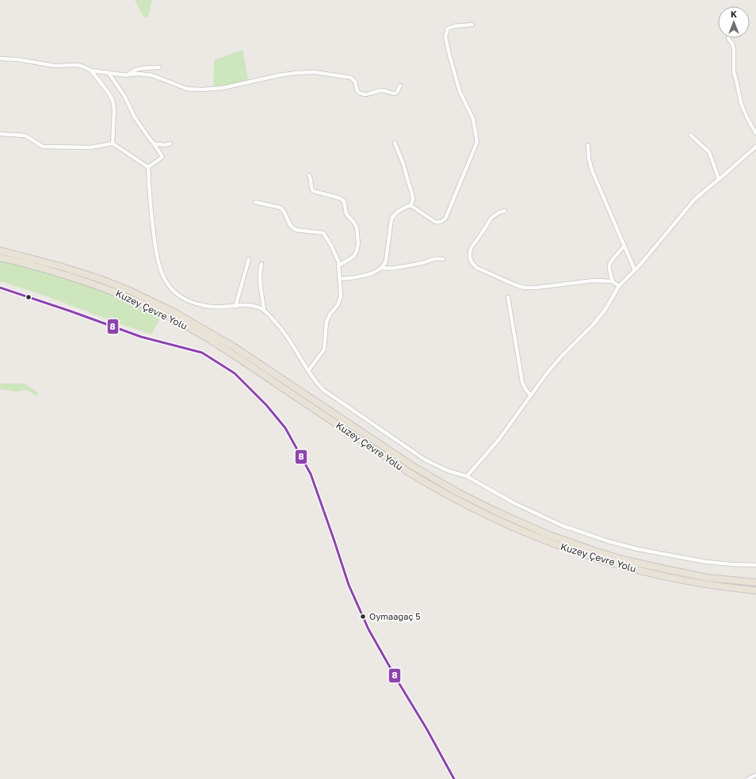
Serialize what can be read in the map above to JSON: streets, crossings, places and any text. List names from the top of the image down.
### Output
{
  "streets": {
    "highway": ["Kuzey Çevre Yolu"]
  },
  "places": ["Oymaağaç 5"],
  "lines": ["transit line 8"],
  "north": "top"
}
